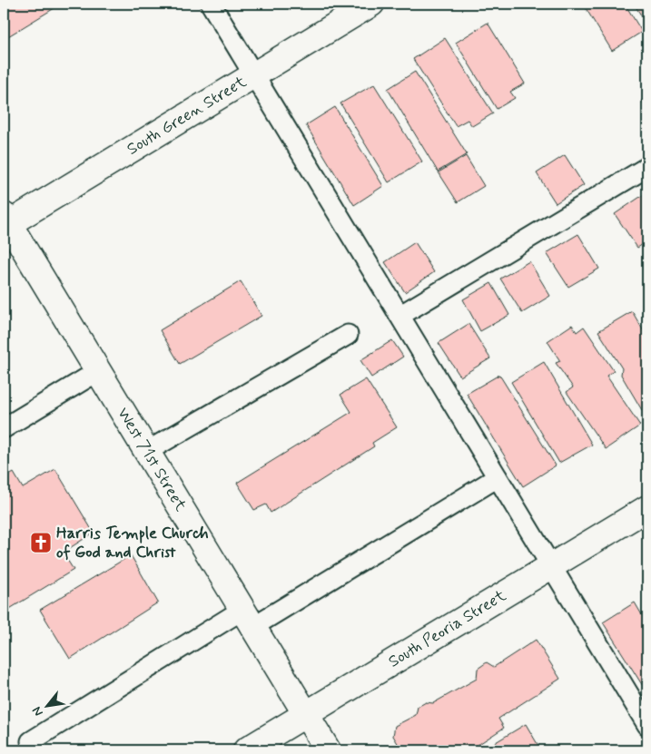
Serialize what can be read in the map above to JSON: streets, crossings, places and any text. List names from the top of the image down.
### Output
{
  "streets": {
    "street": ["South Green Street", "West 71st Street", "South Peoria Street"]
  },
  "crossings": [
    ["South Green Street", "West 71st Street"],
    ["West 71st Street", "South Peoria Street"]
  ],
  "places": {
    "church": ["Harris Temple Church of God and Christ"]
  },
  "north": "bottom left"
}
